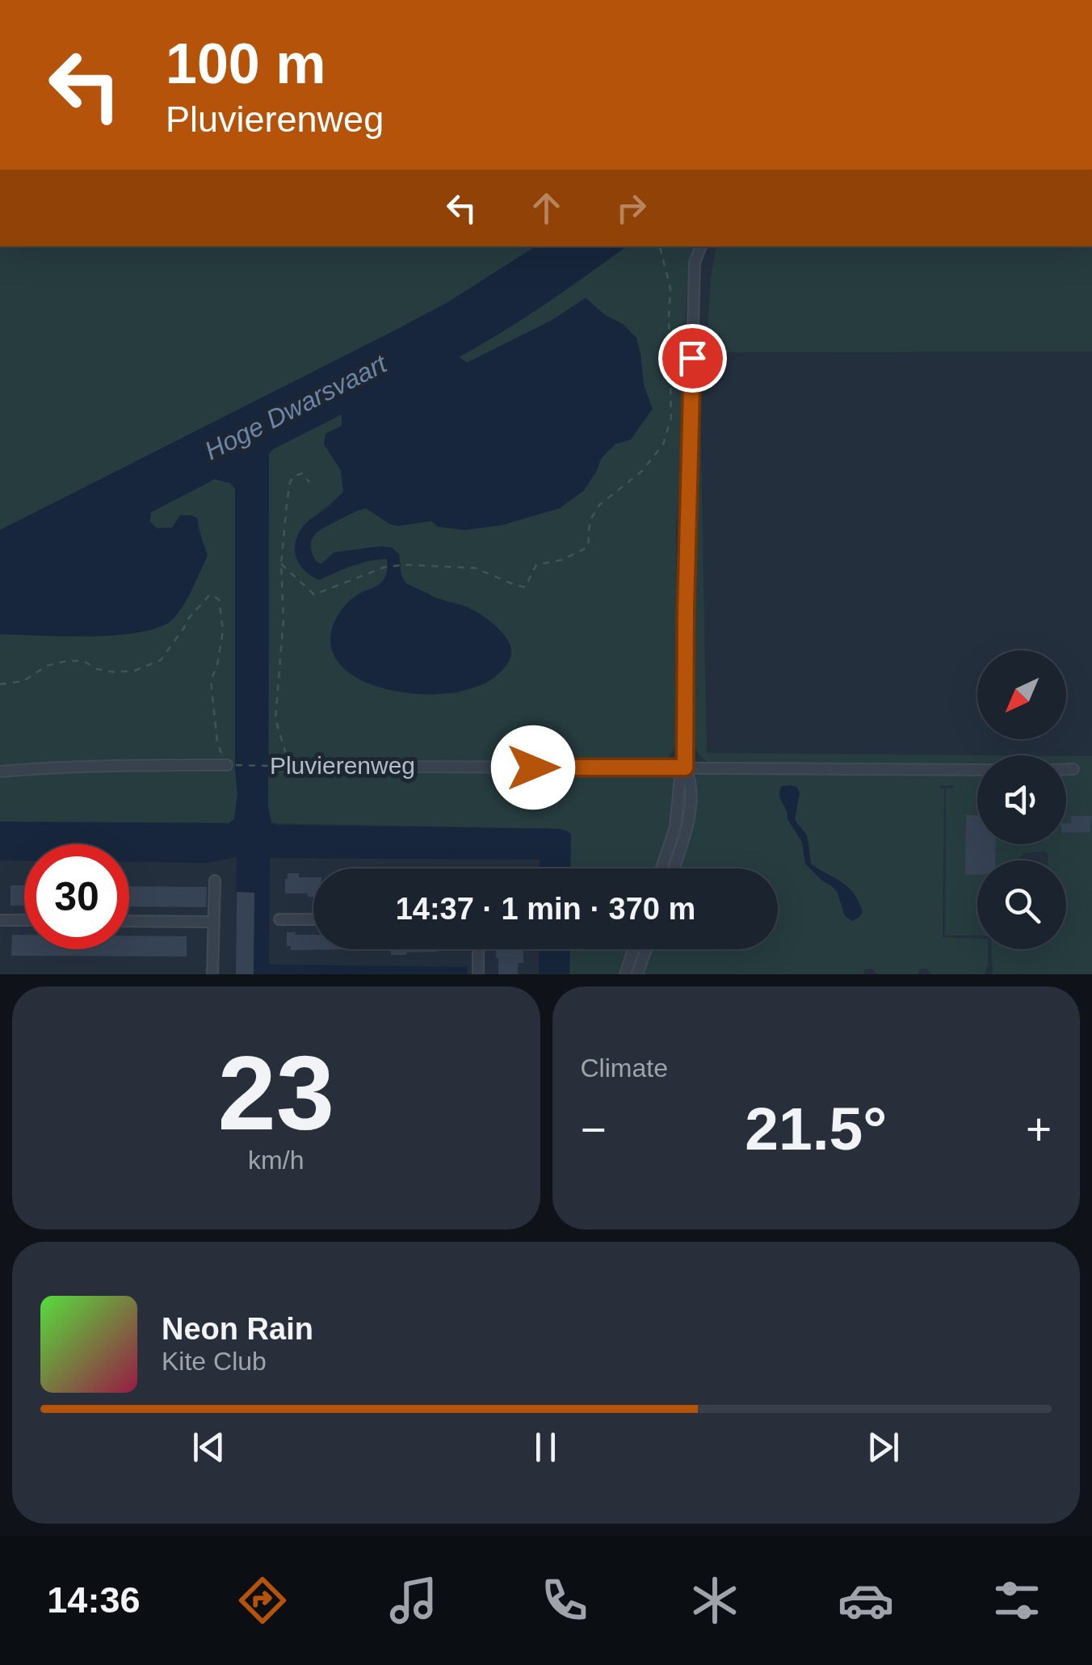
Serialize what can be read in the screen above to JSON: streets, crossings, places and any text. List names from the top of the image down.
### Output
{
  "streets": {
    "street": ["Pluvierenweg"]
  },
  "water": ["Hoge Dwarsvaart"],
  "north": "bottom left",
  "page": {
    "turn": ["100 m", "Pluvierenweg"],
    "limit": "30",
    "trip": "14:37 · 1 min · 370 m",
    "tile": [
      ["23", "km/h"],
      "Climate"
    ],
    "heat": ["−", "21.5°", "+"],
    "song": ["Neon Rain", "Kite Club"],
    "tabs": "14:36"
  }
}
